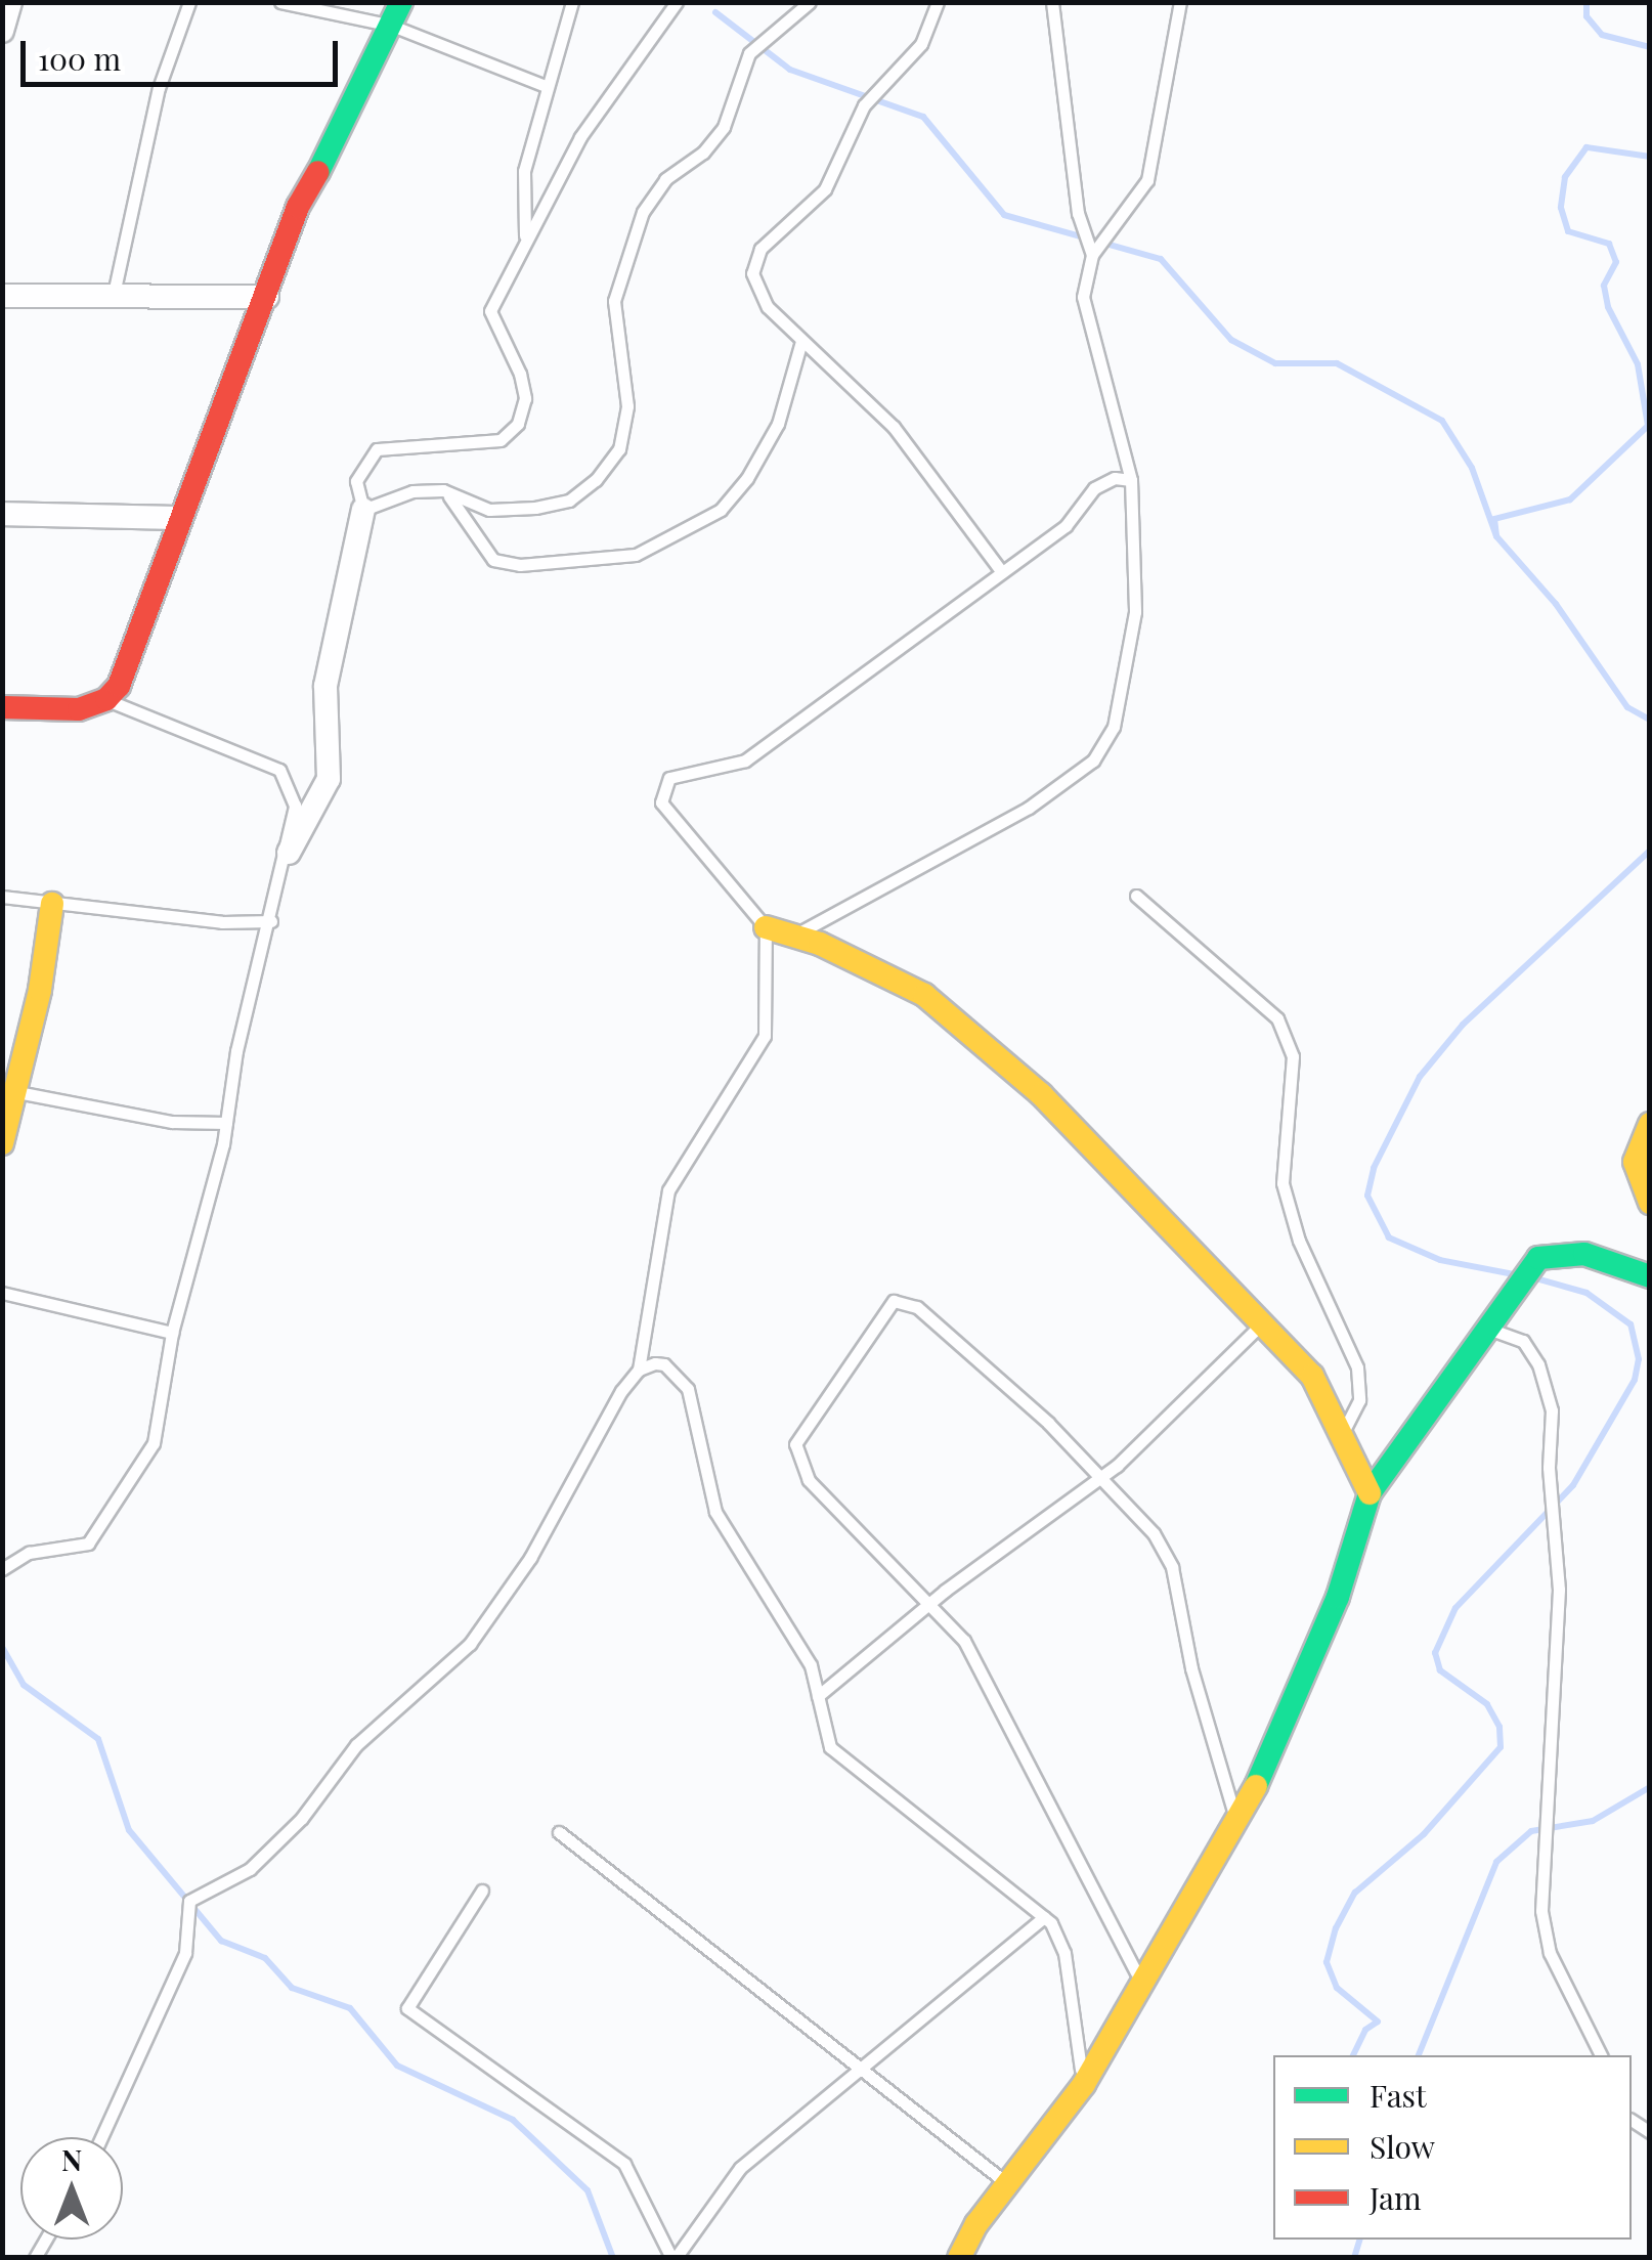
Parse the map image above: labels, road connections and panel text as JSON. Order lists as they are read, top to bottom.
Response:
{
  "legend": ["Fast", "Slow", "Jam"],
  "scale_bar": "100 m",
  "north": "top"
}
